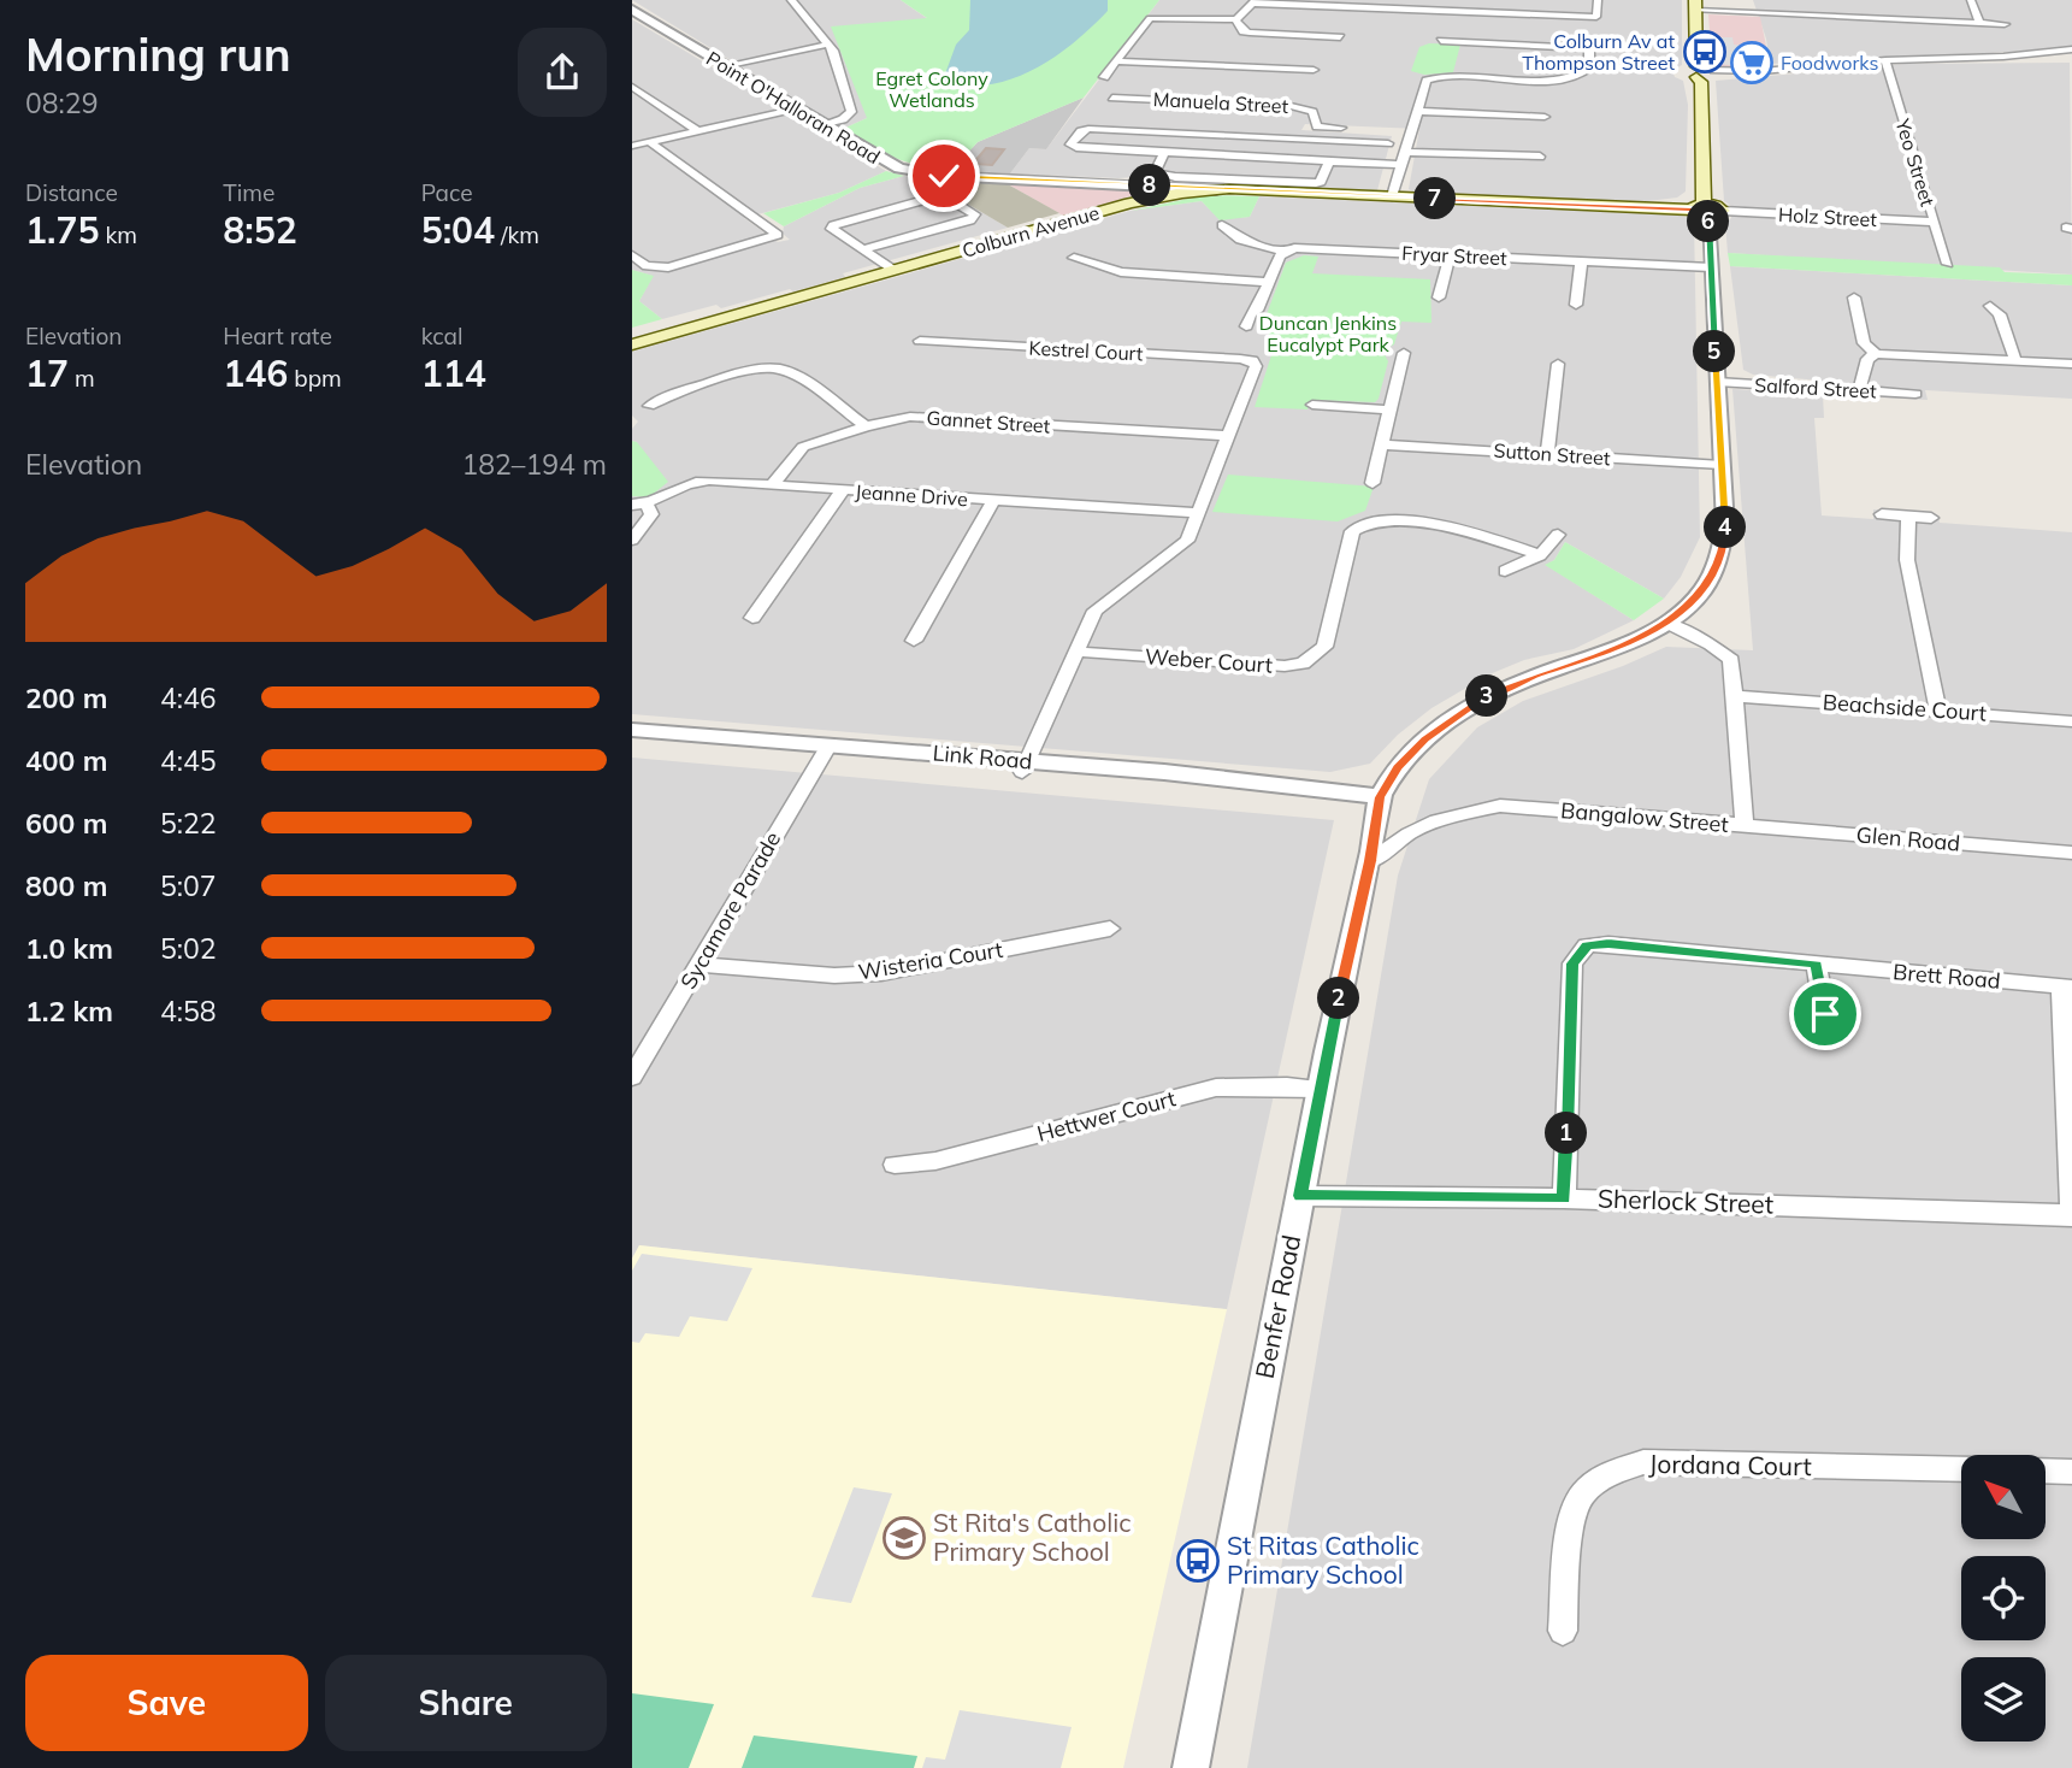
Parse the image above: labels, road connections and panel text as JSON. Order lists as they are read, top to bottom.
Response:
{
  "streets": {
    "main road": ["Colburn Avenue"],
    "street": [
      "Manuela Street",
      "Point O'Halloran Road",
      "Yeo Street",
      "Holz Street",
      "Fryar Street",
      "Kestrel Court",
      "Salford Street",
      "Gannet Street",
      "Sutton Street",
      "Jeanne Drive",
      "Weber Court",
      "Beachside Court",
      "Link Road",
      "Bangalow Street",
      "Glen Road",
      "Sycamore Parade",
      "Wisteria Court",
      "Brett Road",
      "Hettwer Court",
      "Sherlock Street",
      "Benfer Road",
      "Jordana Court"
    ]
  },
  "crossings": [
    ["Point O'Halloran Road", "Colburn Avenue"],
    ["Yeo Street", "Holz Street"],
    ["Holz Street", "Colburn Avenue"],
    ["Kestrel Court", "Gannet Street"],
    ["Gannet Street", "Jeanne Drive"],
    ["Beachside Court", "Bangalow Street"],
    ["Link Road", "Sycamore Parade"],
    ["Link Road", "Benfer Road"],
    ["Bangalow Street", "Glen Road"],
    ["Bangalow Street", "Benfer Road"],
    ["Sycamore Parade", "Wisteria Court"],
    ["Brett Road", "Sherlock Street"],
    ["Hettwer Court", "Benfer Road"],
    ["Sherlock Street", "Benfer Road"]
  ],
  "parks": ["Egret Colony Wetlands", "Duncan Jenkins Eucalypt Park"],
  "places": {
    "bus stop": ["Colburn Av at Thompson Street", "St Ritas Catholic Primary School"],
    "supermarket": ["Foodworks"],
    "school or university": ["St Rita's Catholic Primary School"]
  },
  "north": "top left",
  "page": {
    "heading": ["Morning run", "08:29"],
    "stats": [
      ["Distance", "1.75 km"],
      ["Time", "8:52"],
      ["Pace", "5:04 /km"],
      ["Elevation", "17 m"],
      ["Heart rate", "146 bpm"],
      ["kcal", "114"]
    ],
    "pins": [
      "8",
      "7",
      "6",
      "5",
      "4",
      "3",
      "2",
      "1"
    ],
    "chart": ["Elevation", "182–194 m"],
    "list": [
      {
        "name": "200 m",
        "note": "4:46"
      },
      {
        "name": "400 m",
        "note": "4:45"
      },
      {
        "name": "600 m",
        "note": "5:22"
      },
      {
        "name": "800 m",
        "note": "5:07"
      },
      {
        "name": "1.0 km",
        "note": "5:02"
      },
      {
        "name": "1.2 km",
        "note": "4:58"
      }
    ],
    "buttons": ["Save", "Share"]
  }
}
